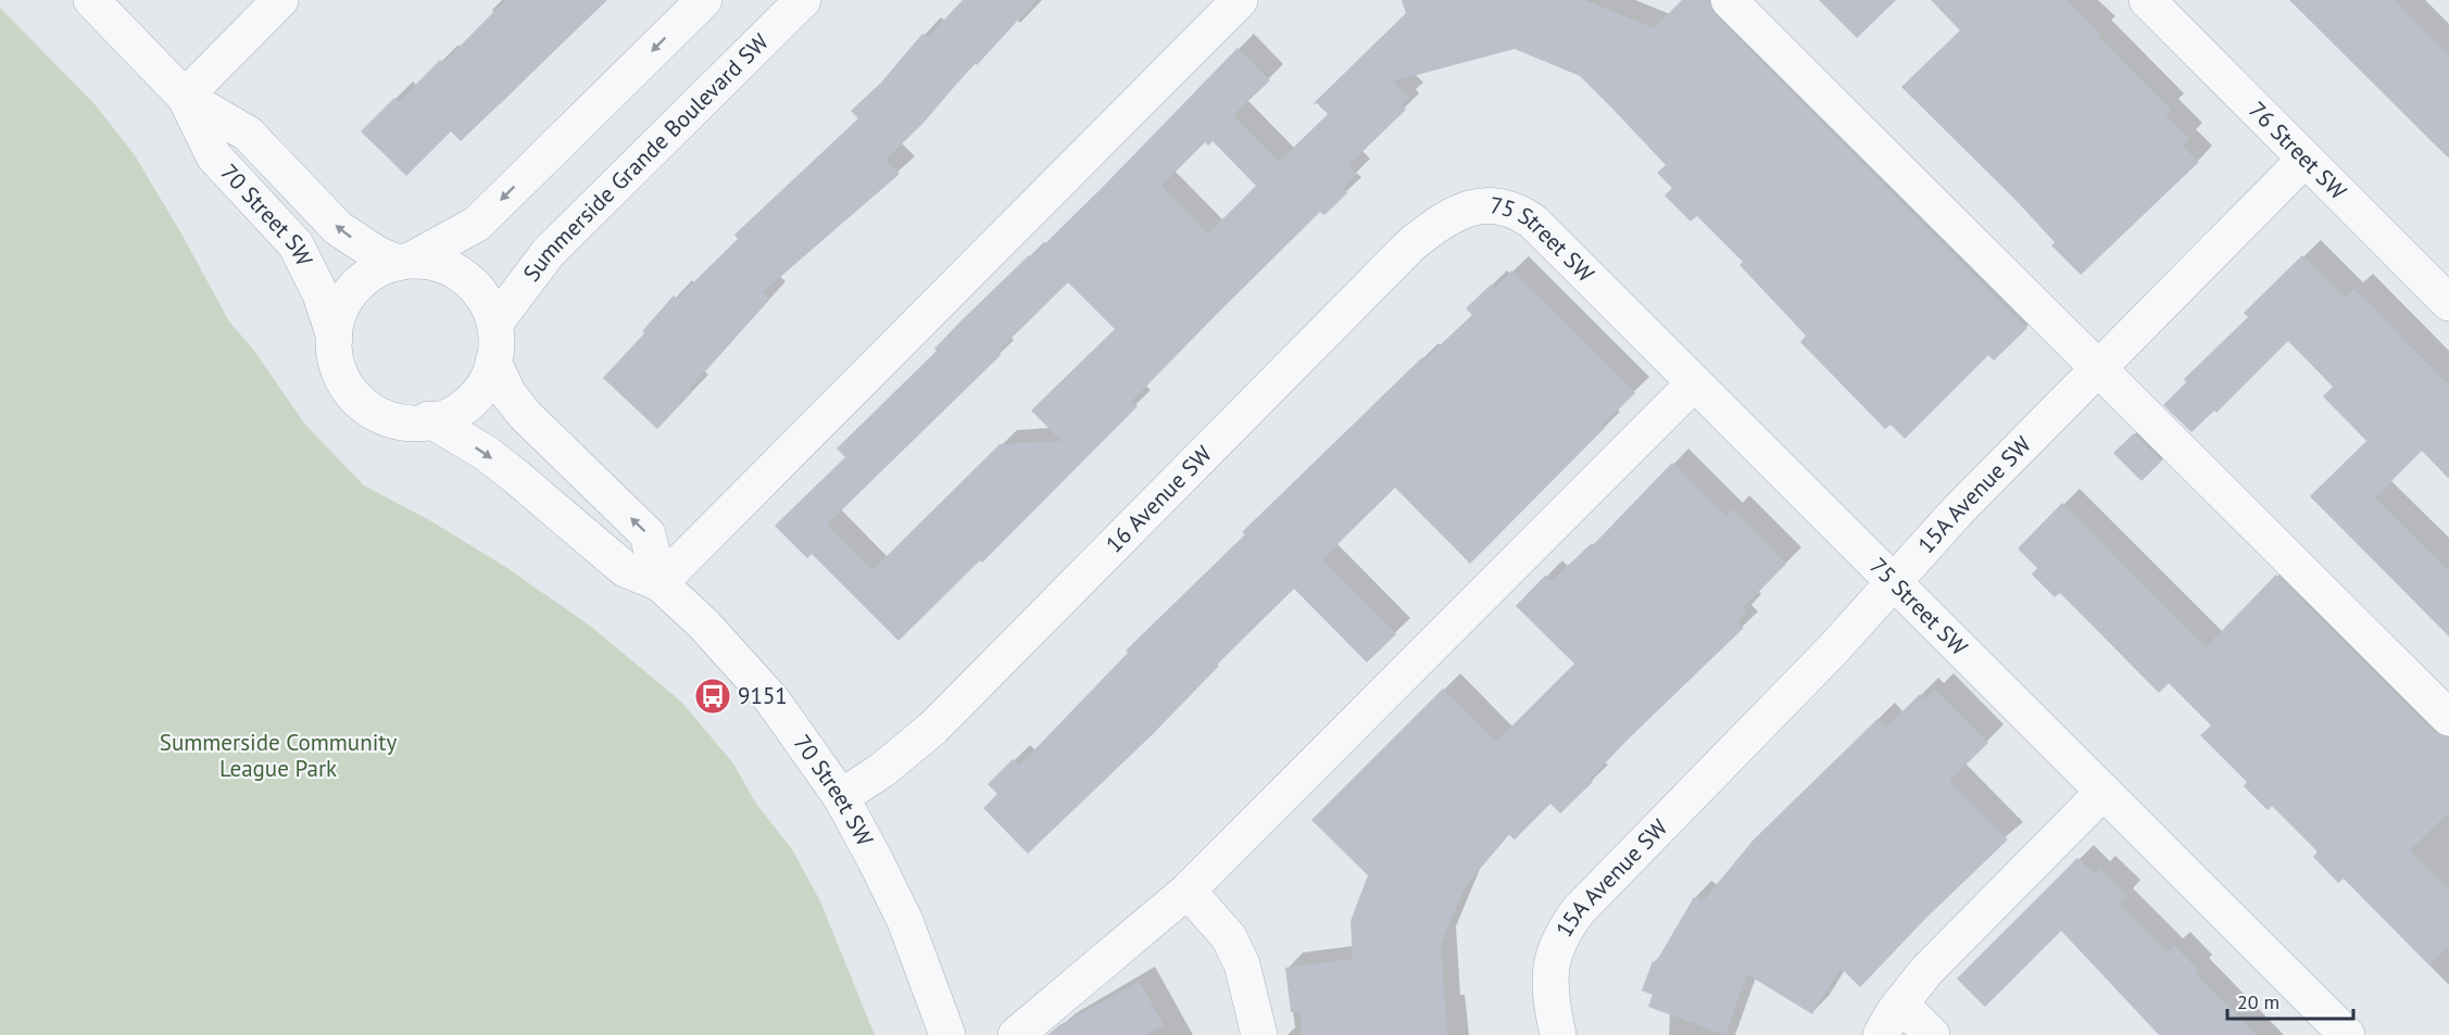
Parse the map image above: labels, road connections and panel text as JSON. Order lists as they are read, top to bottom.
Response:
{
  "streets": {
    "street": [
      "76 Street SW",
      "Summerside Grande Boulevard SW",
      "70 Street SW",
      "75 Street SW",
      "15A Avenue SW",
      "16 Avenue SW"
    ]
  },
  "crossings": [
    ["76 Street SW", "15A Avenue SW"],
    ["Summerside Grande Boulevard SW", "70 Street SW"],
    ["70 Street SW", "16 Avenue SW"],
    ["75 Street SW", "15A Avenue SW"],
    ["75 Street SW", "16 Avenue SW"]
  ],
  "parks": ["Summerside Community League Park"],
  "places": {
    "bus stop": ["9151"]
  },
  "scale_bar": "20 m"
}
